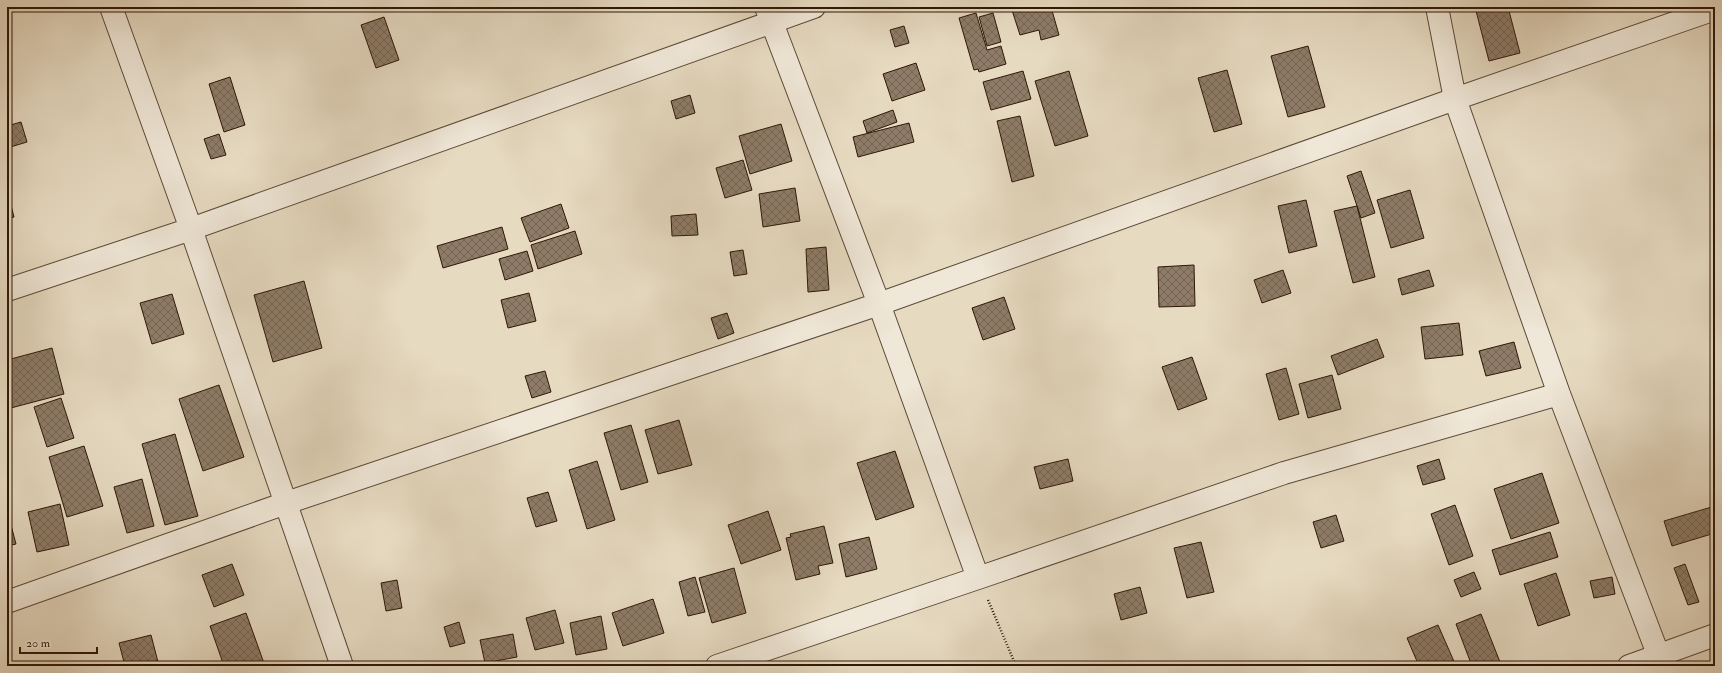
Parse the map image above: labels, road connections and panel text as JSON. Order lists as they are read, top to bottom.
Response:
{
  "scale_bar": "20 m"
}
